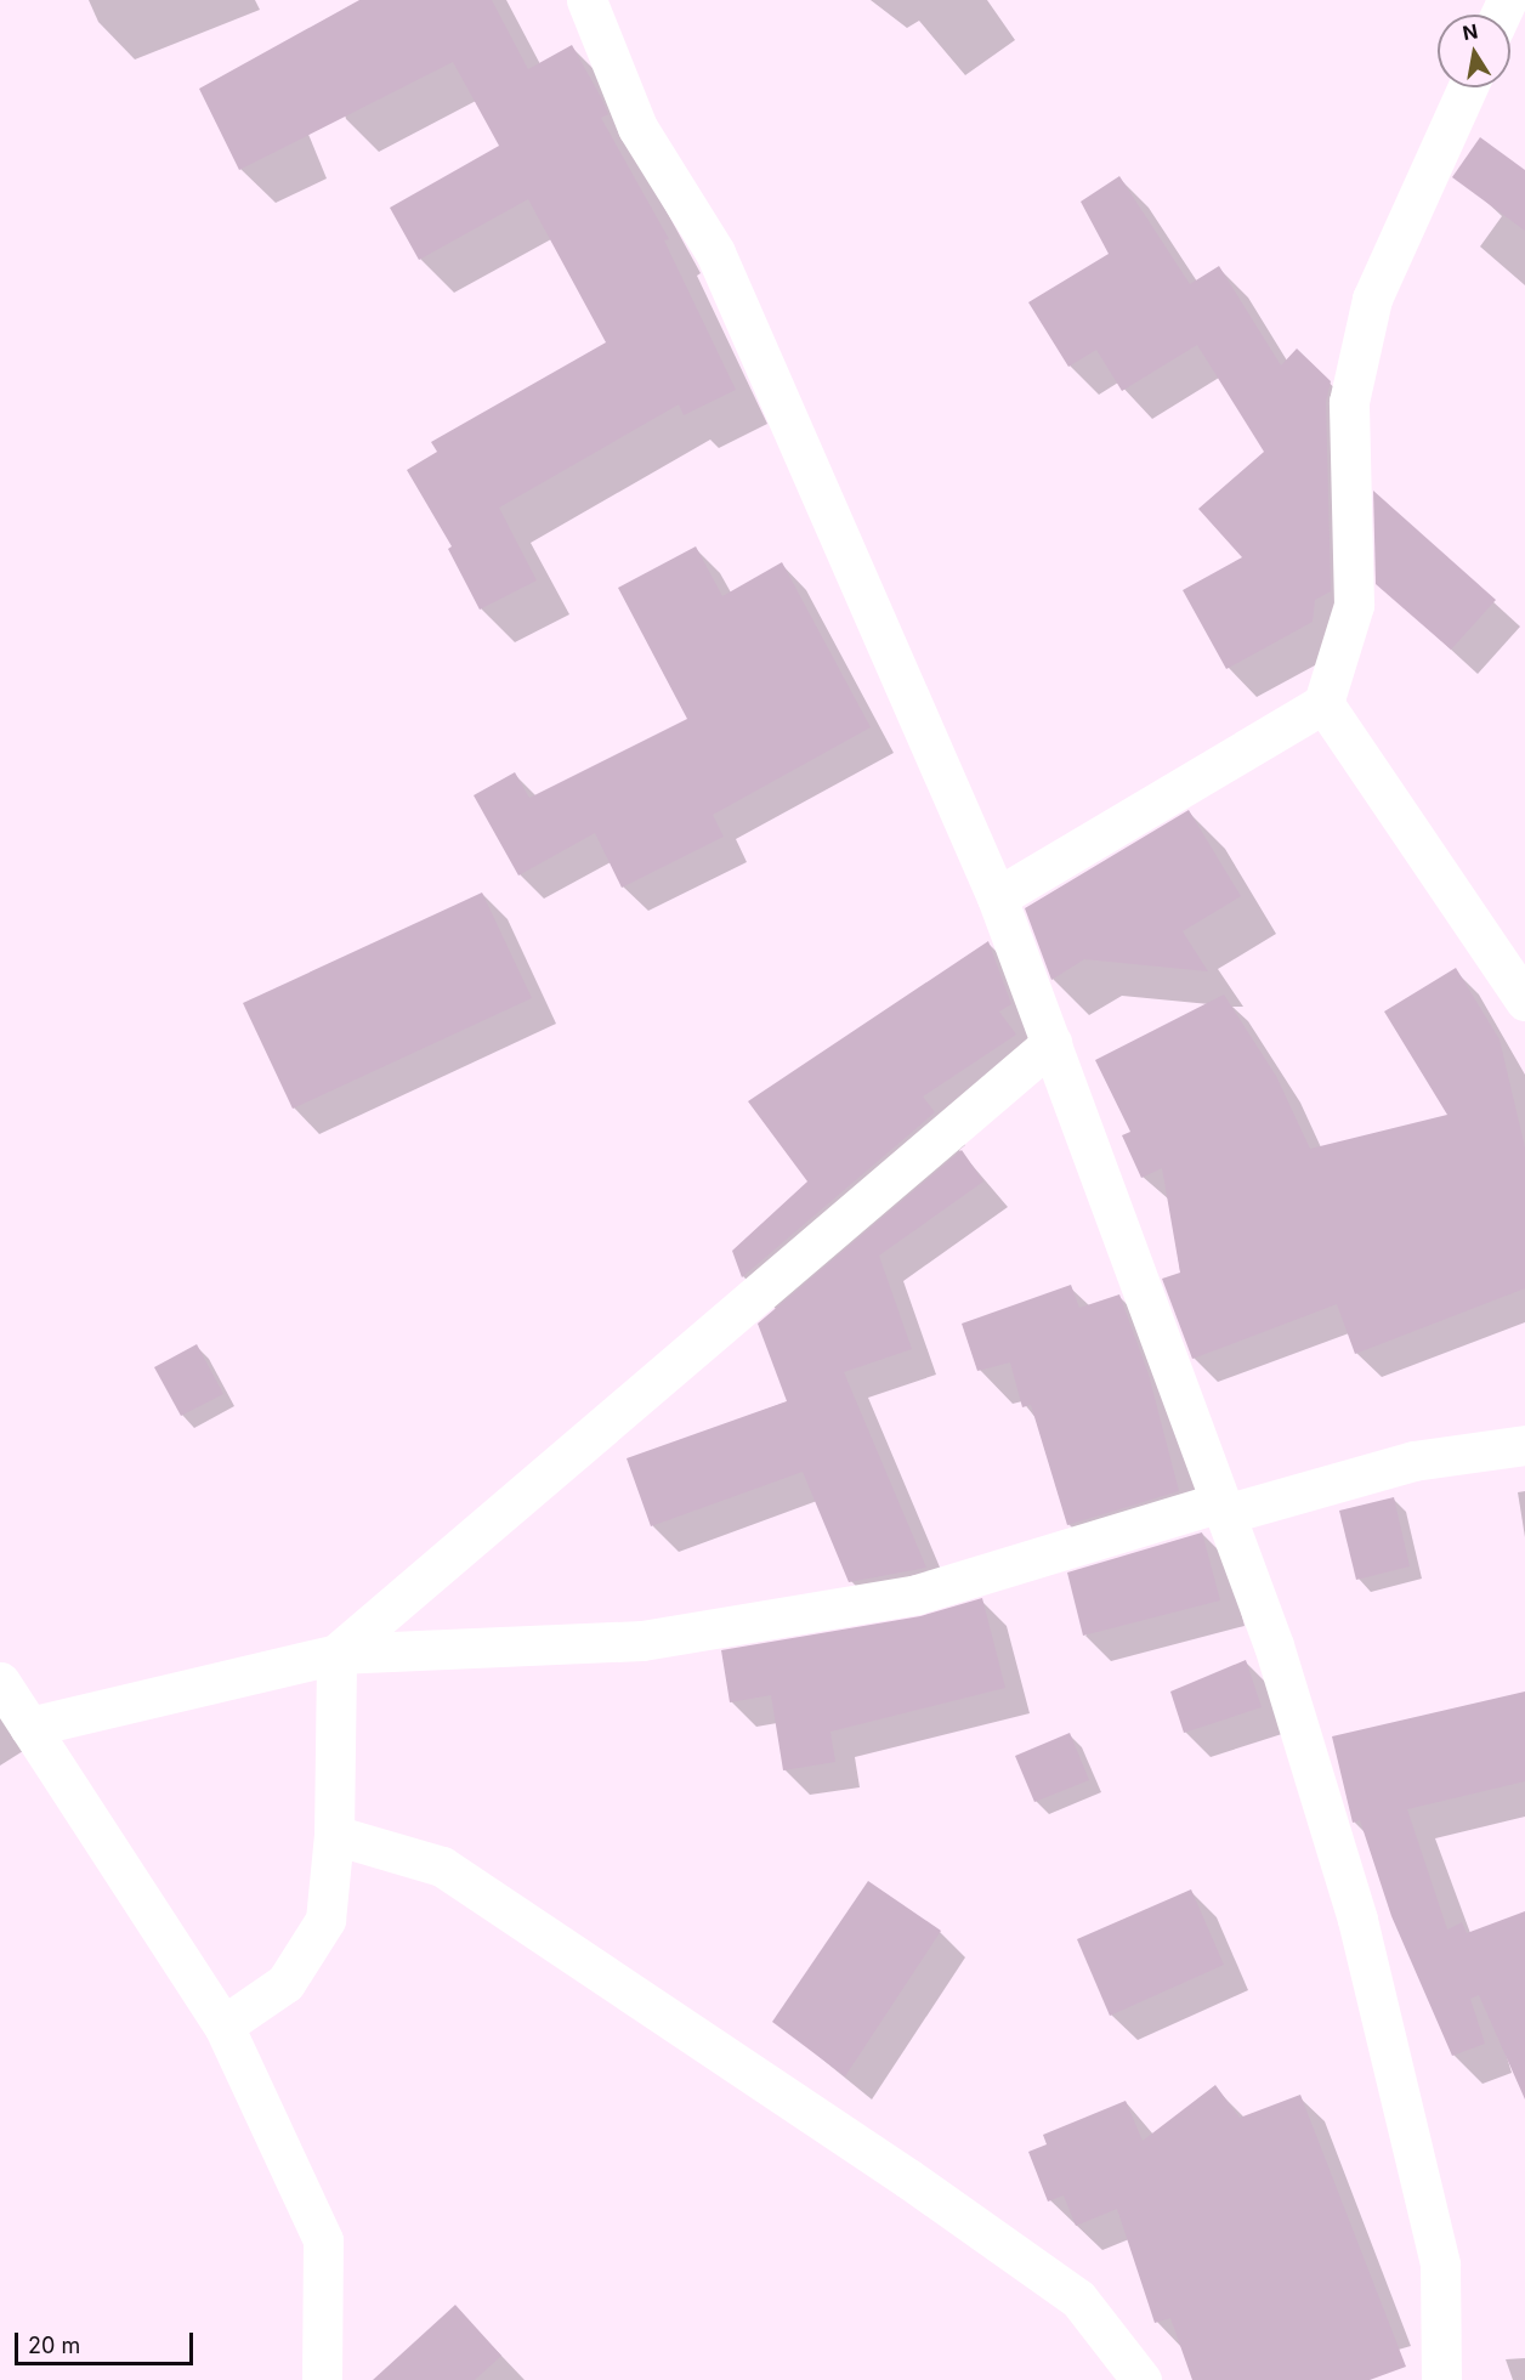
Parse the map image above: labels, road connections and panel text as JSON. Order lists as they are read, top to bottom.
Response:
{
  "scale_bar": "20 m",
  "north": "top"
}
